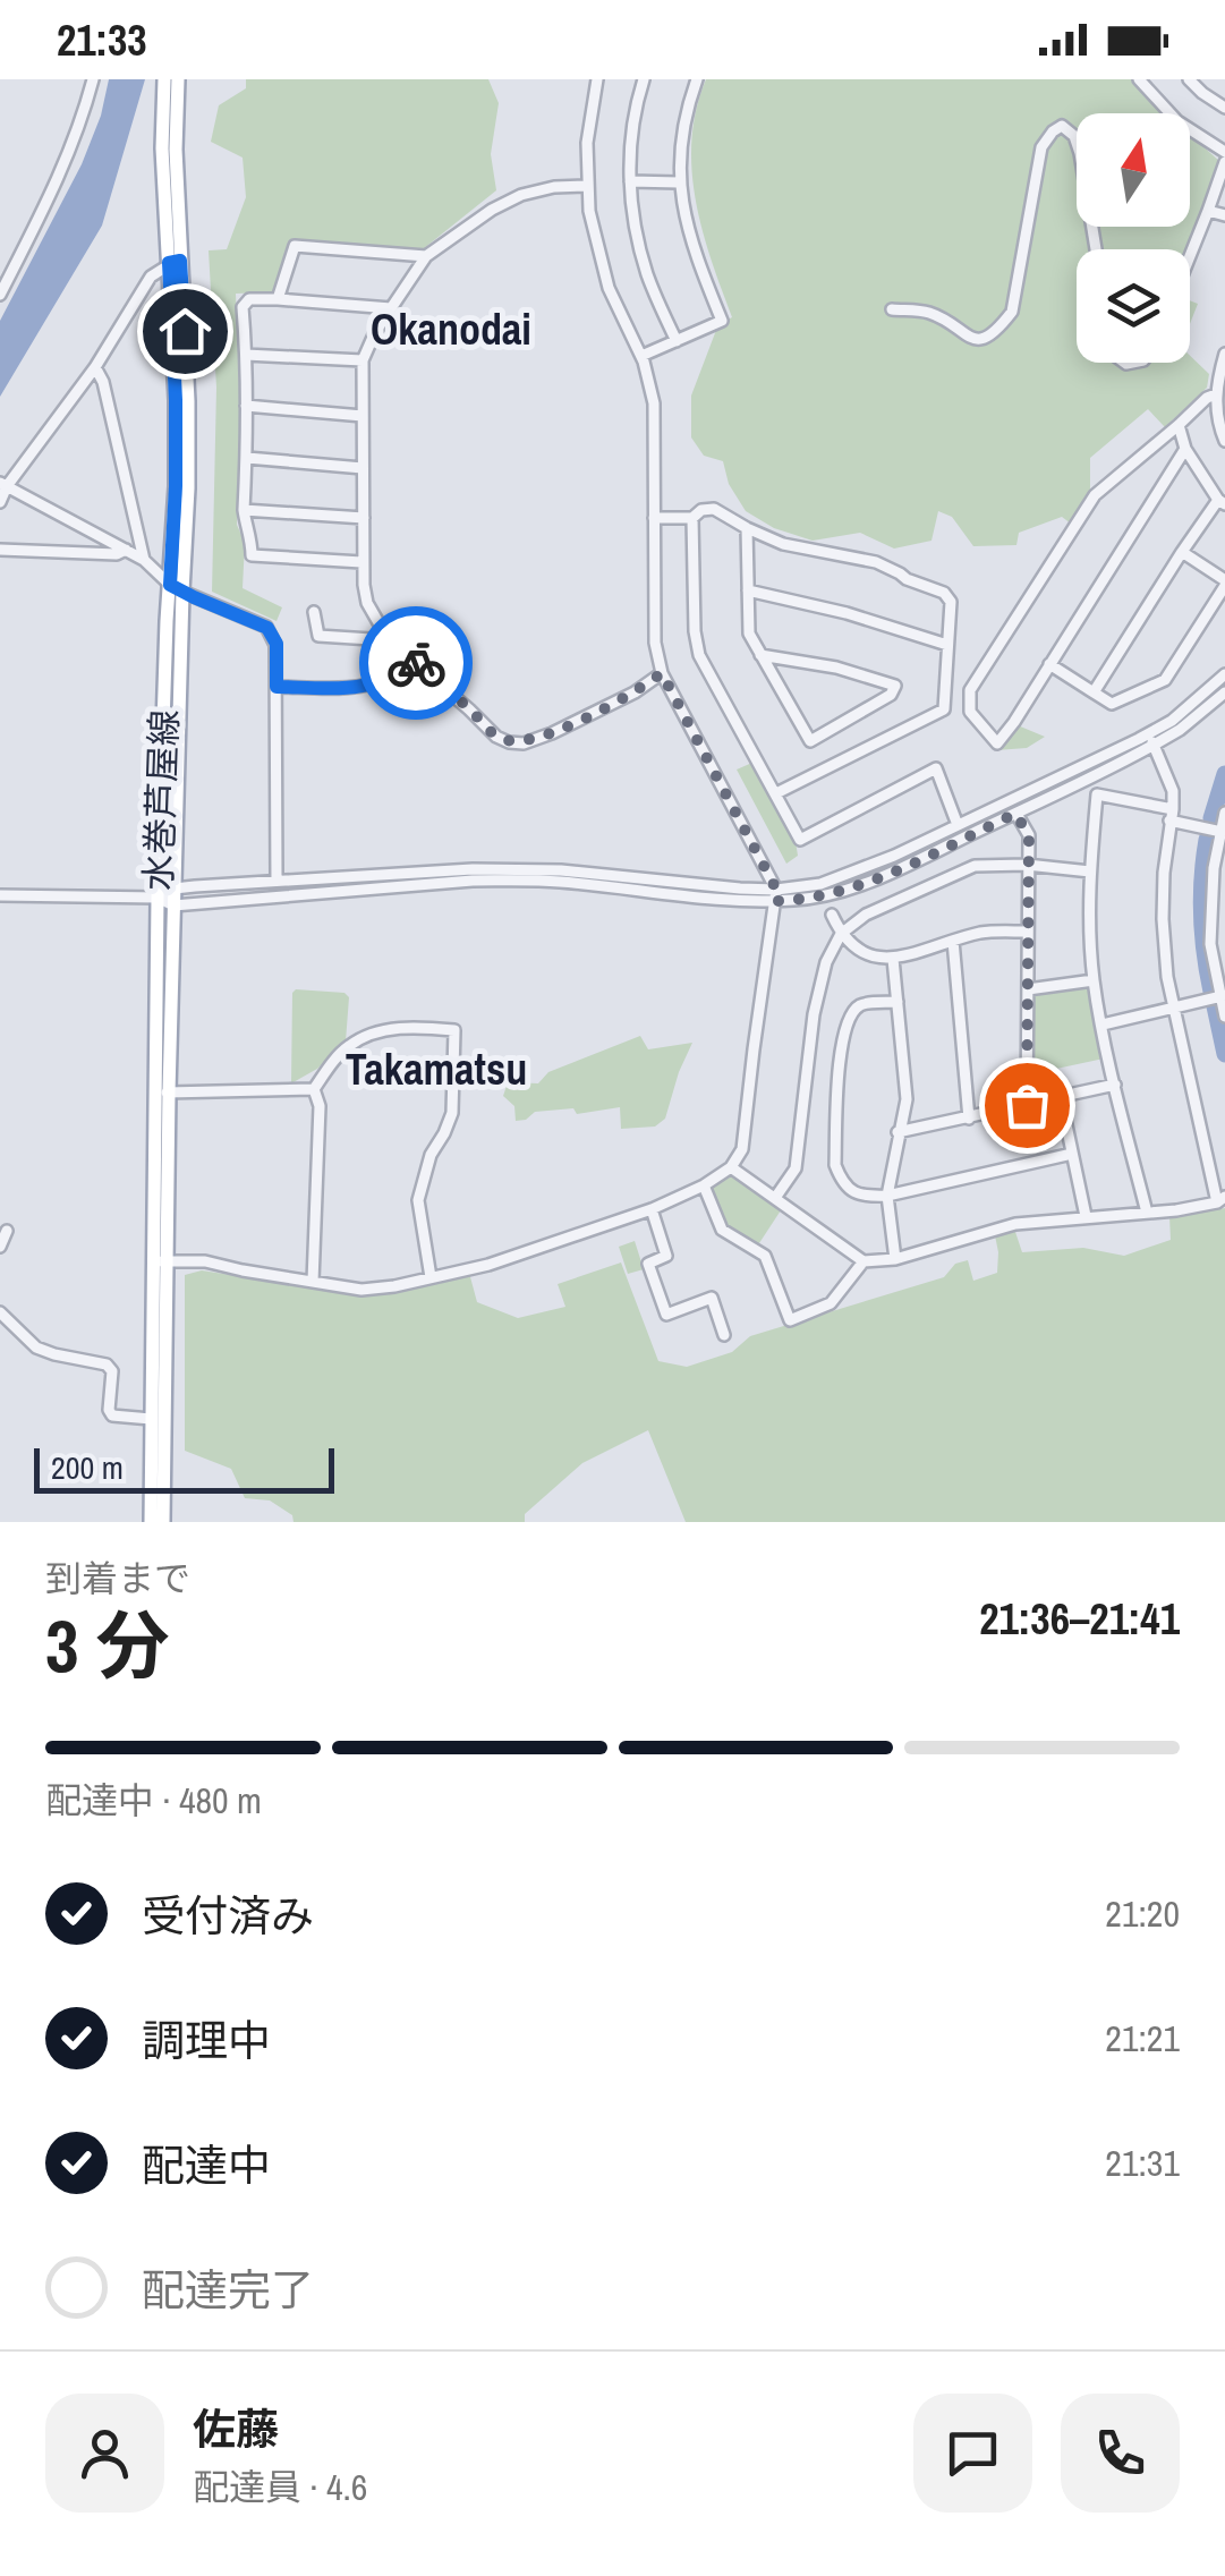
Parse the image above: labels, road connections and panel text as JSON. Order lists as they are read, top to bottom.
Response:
{
  "streets": {
    "main road": ["水巻芦屋線"]
  },
  "districts": ["Okanodai", "Takamatsu"],
  "scale_bar": "200 m",
  "north": "top",
  "page": {
    "status": "21:33",
    "scale": "200 m",
    "heading": ["3 分", "到着まで", "21:36–21:41"],
    "panel": ["佐藤", "配達員 · 4.6"],
    "bar": "配達中 · 480 m",
    "list": [
      ["受付済み", "21:20"],
      ["調理中", "21:21"],
      ["配達中", "21:31"],
      "配達完了"
    ]
  }
}
